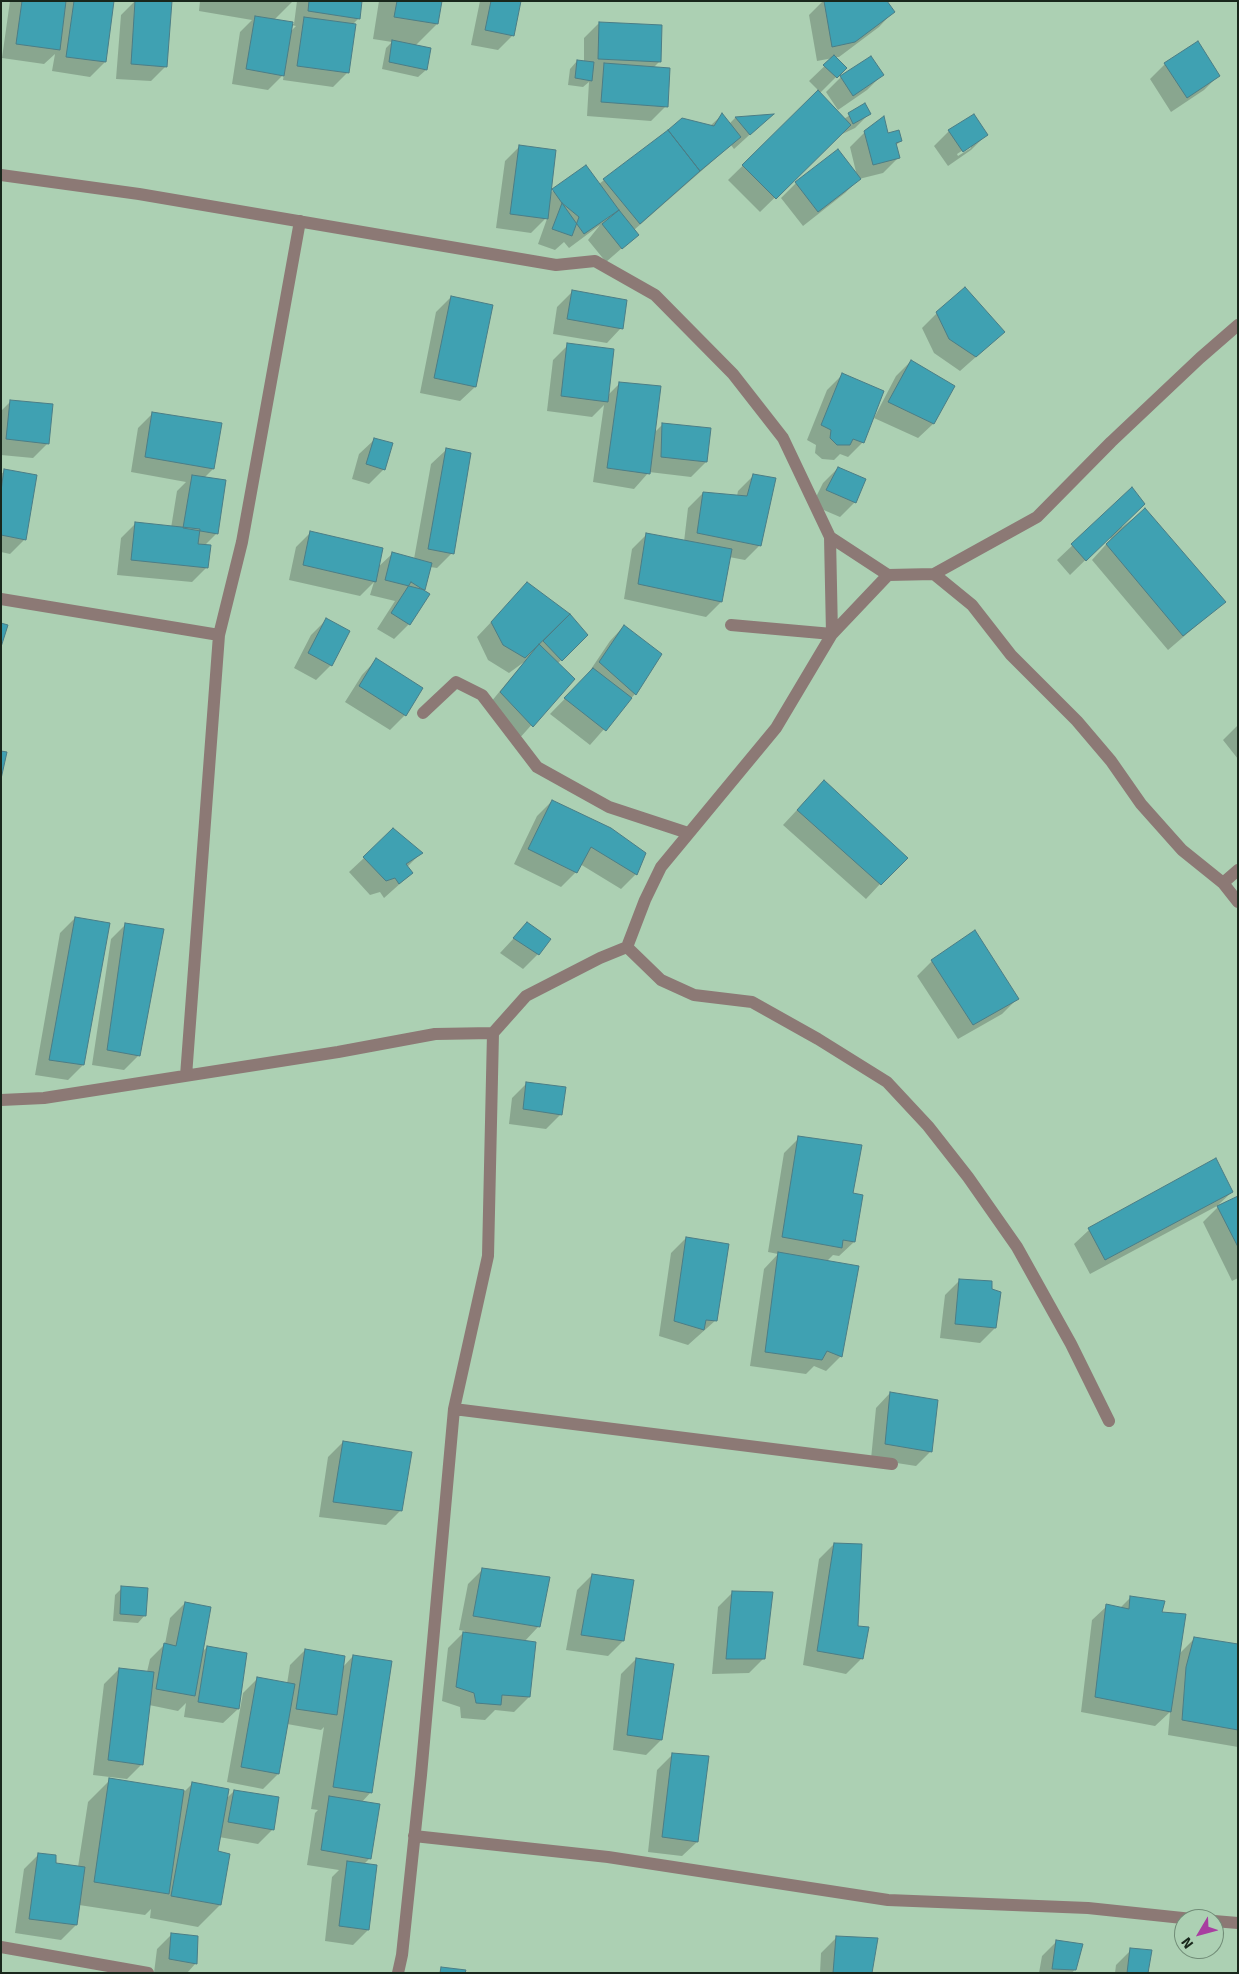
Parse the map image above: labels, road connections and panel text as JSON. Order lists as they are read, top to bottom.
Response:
{
  "north": "bottom left"
}
